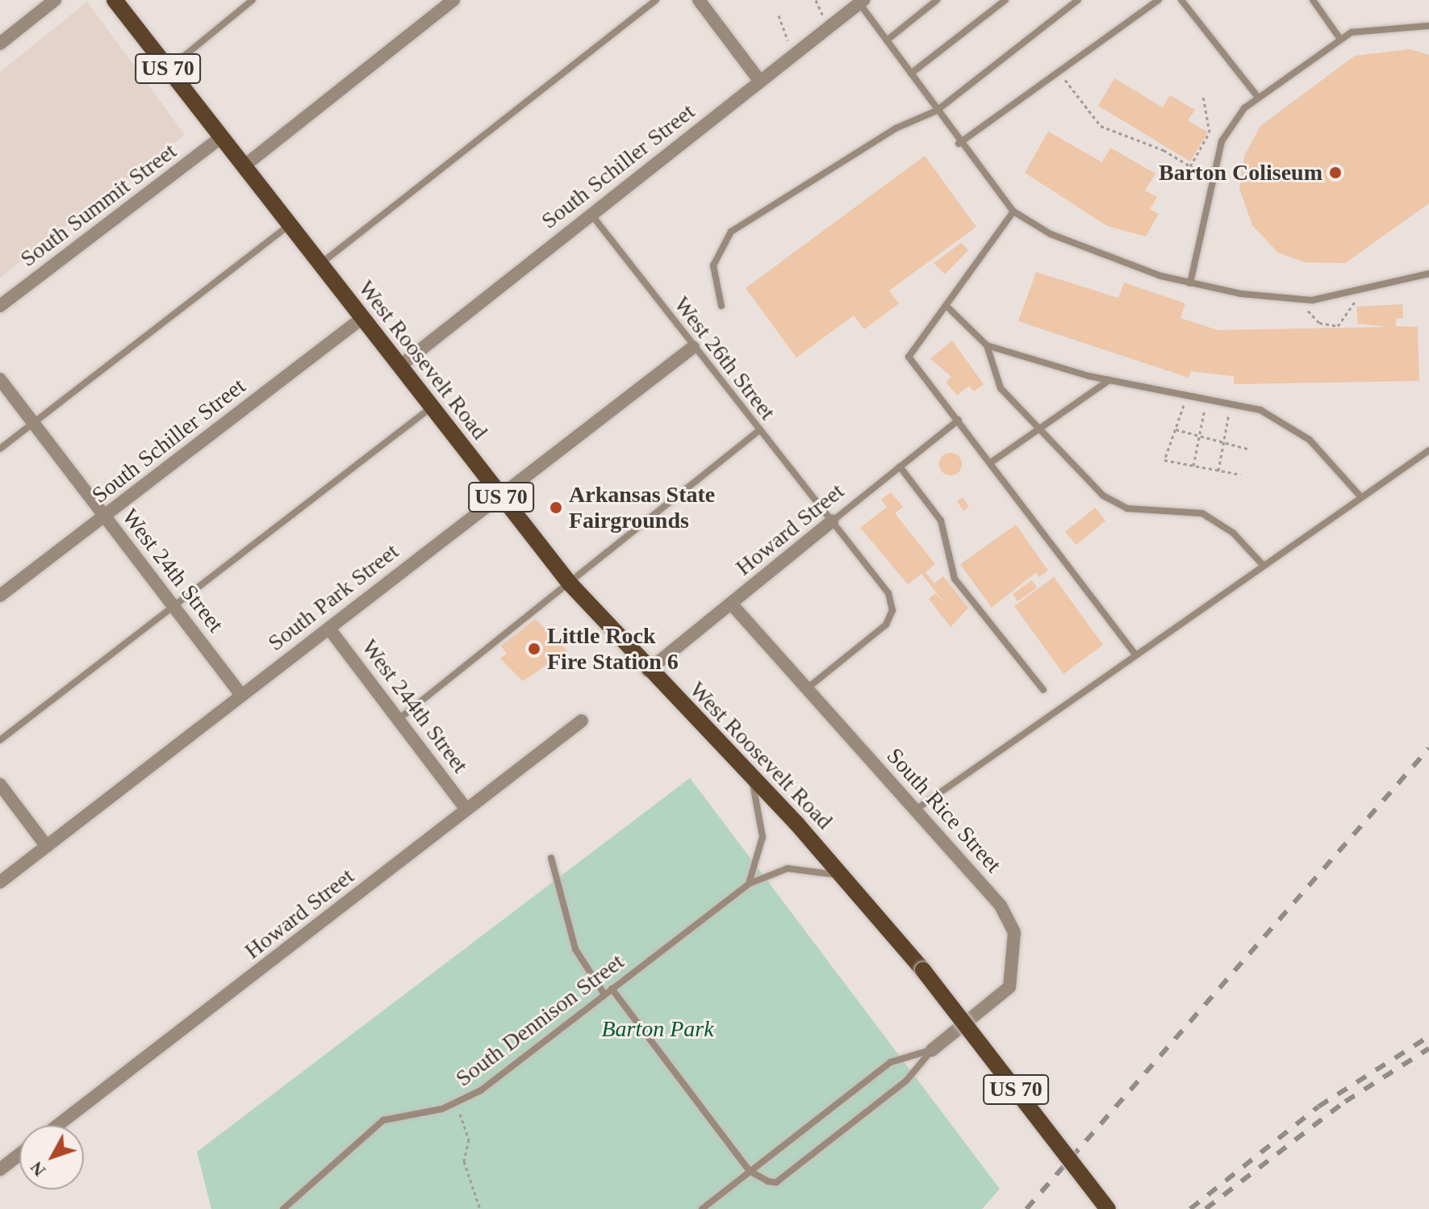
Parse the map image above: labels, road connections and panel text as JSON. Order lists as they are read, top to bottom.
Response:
{
  "streets": {
    "main road": ["US 70", "West Roosevelt Road"],
    "street": [
      "South Schiller Street",
      "South Summit Street",
      "Howard Street",
      "West 24th Street",
      "South Park Street",
      "West 244th Street",
      "South Rice Street"
    ],
    "lane": ["West 26th Street", "South Dennison Street"]
  },
  "crossings": [
    ["South Schiller Street", "West 26th Street"],
    ["South Schiller Street", "West Roosevelt Road"],
    ["South Schiller Street", "West 24th Street"],
    ["South Summit Street", "West Roosevelt Road"],
    ["West 26th Street", "Howard Street"],
    ["West 26th Street", "South Park Street"],
    ["West 26th Street", "South Rice Street"],
    ["West Roosevelt Road", "Howard Street"],
    ["West Roosevelt Road", "South Park Street"],
    ["West Roosevelt Road", "South Dennison Street"],
    ["Howard Street", "West 244th Street"],
    ["Howard Street", "South Rice Street"],
    ["West 24th Street", "South Park Street"],
    ["South Park Street", "West 244th Street"]
  ],
  "parks": ["Barton Park"],
  "places": ["Barton Coliseum", "Arkansas State Fairgrounds", "Little Rock Fire Station 6"],
  "north": "bottom left"
}
